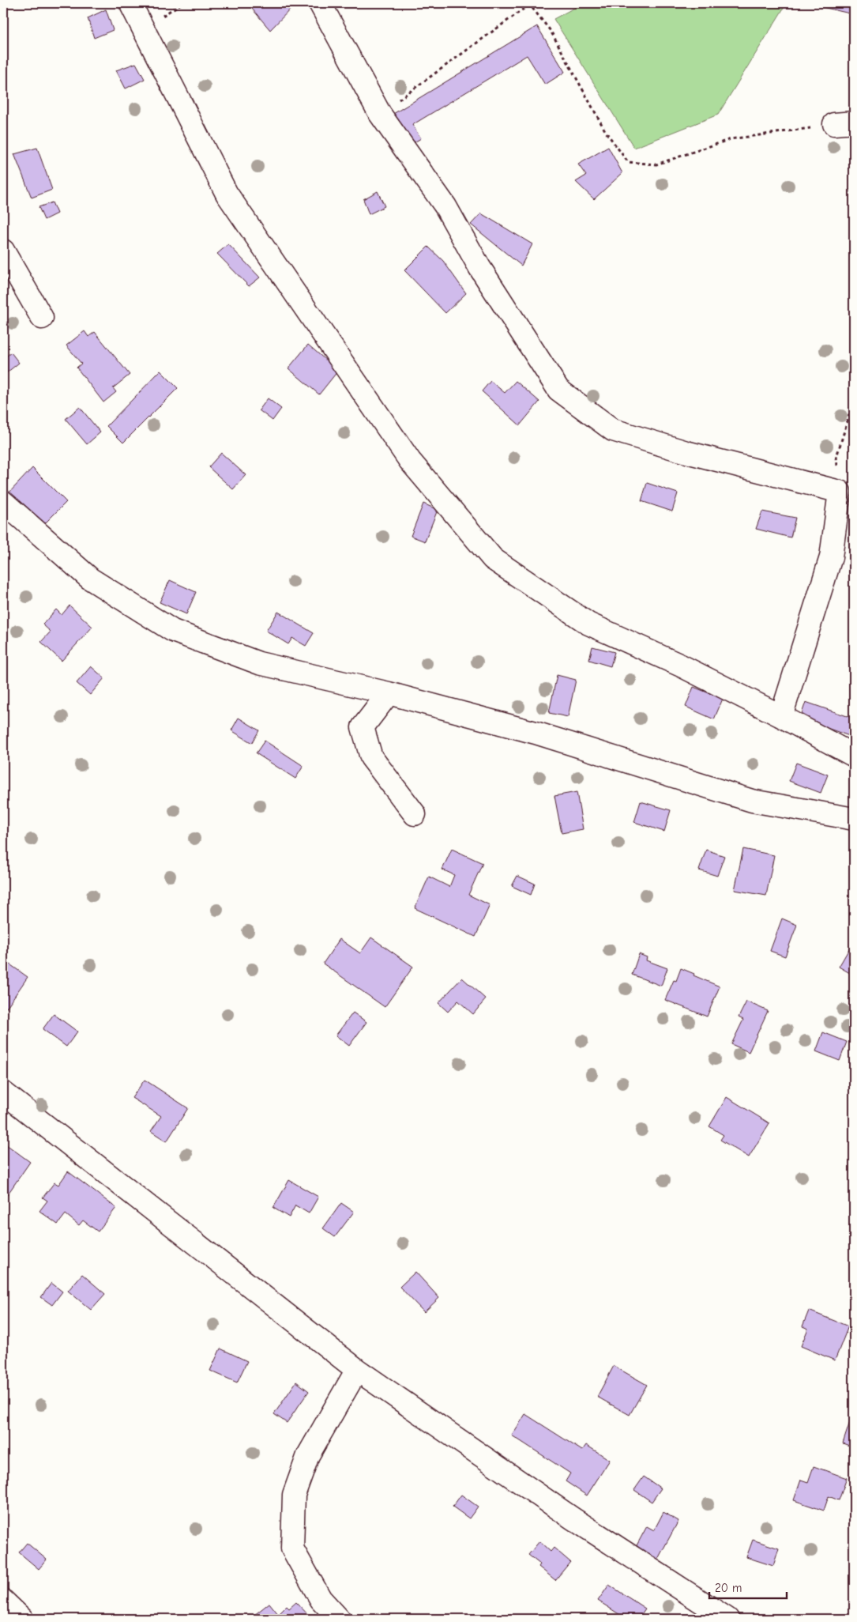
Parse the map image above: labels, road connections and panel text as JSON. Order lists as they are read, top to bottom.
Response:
{
  "scale_bar": "20 m"
}
